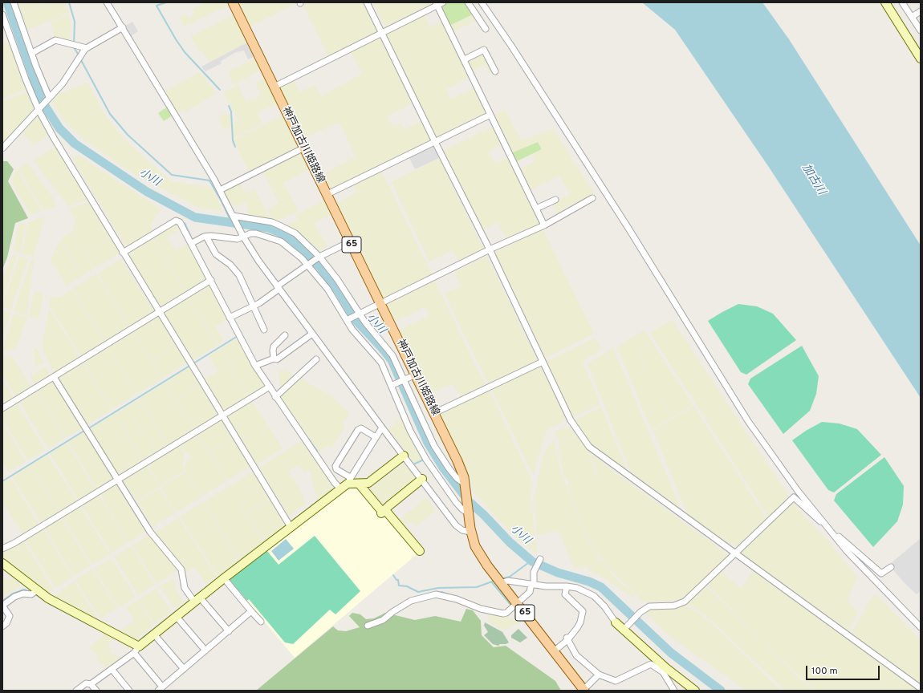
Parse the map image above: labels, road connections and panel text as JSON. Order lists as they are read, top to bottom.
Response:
{
  "streets": {
    "main road": ["神戸加古川姫路線", "65"]
  },
  "water": ["小川", "加古川"],
  "scale_bar": "100 m"
}
